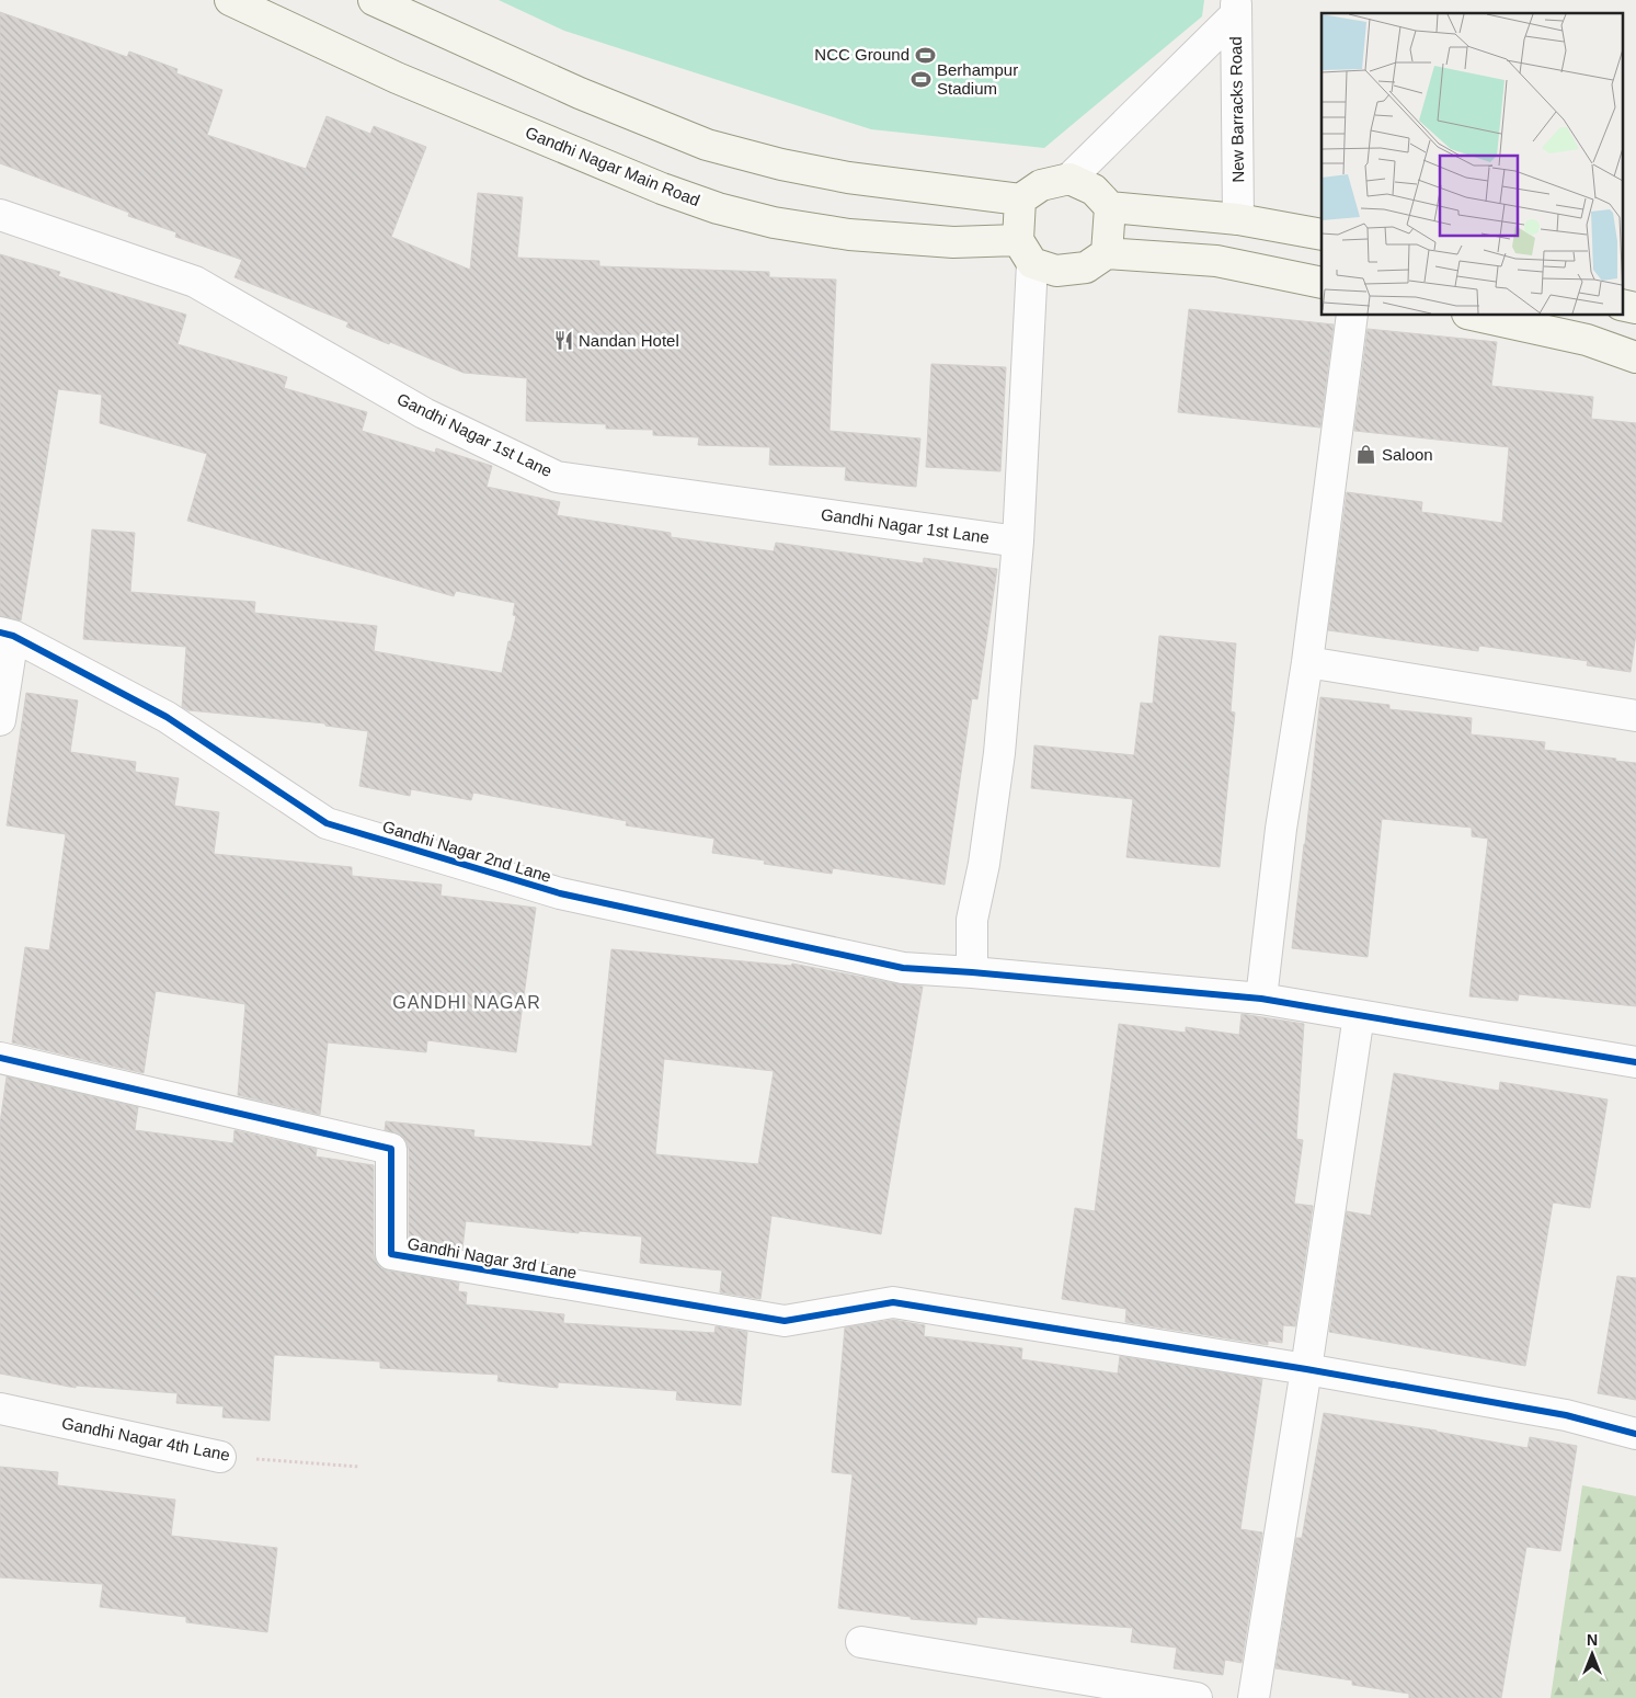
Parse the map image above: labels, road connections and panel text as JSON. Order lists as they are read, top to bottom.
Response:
{
  "streets": {
    "street": [
      "New Barracks Road",
      "Gandhi Nagar Main Road",
      "Gandhi Nagar 1st Lane",
      "Gandhi Nagar 2nd Lane",
      "Gandhi Nagar 3rd Lane",
      "Gandhi Nagar 4th Lane"
    ]
  },
  "districts": ["GANDHI NAGAR"],
  "places": {
    "sports": ["NCC Ground", "Berhampur Stadium"],
    "restaurant": ["Nandan Hotel"],
    "shop": ["Saloon"]
  },
  "north": "top"
}
